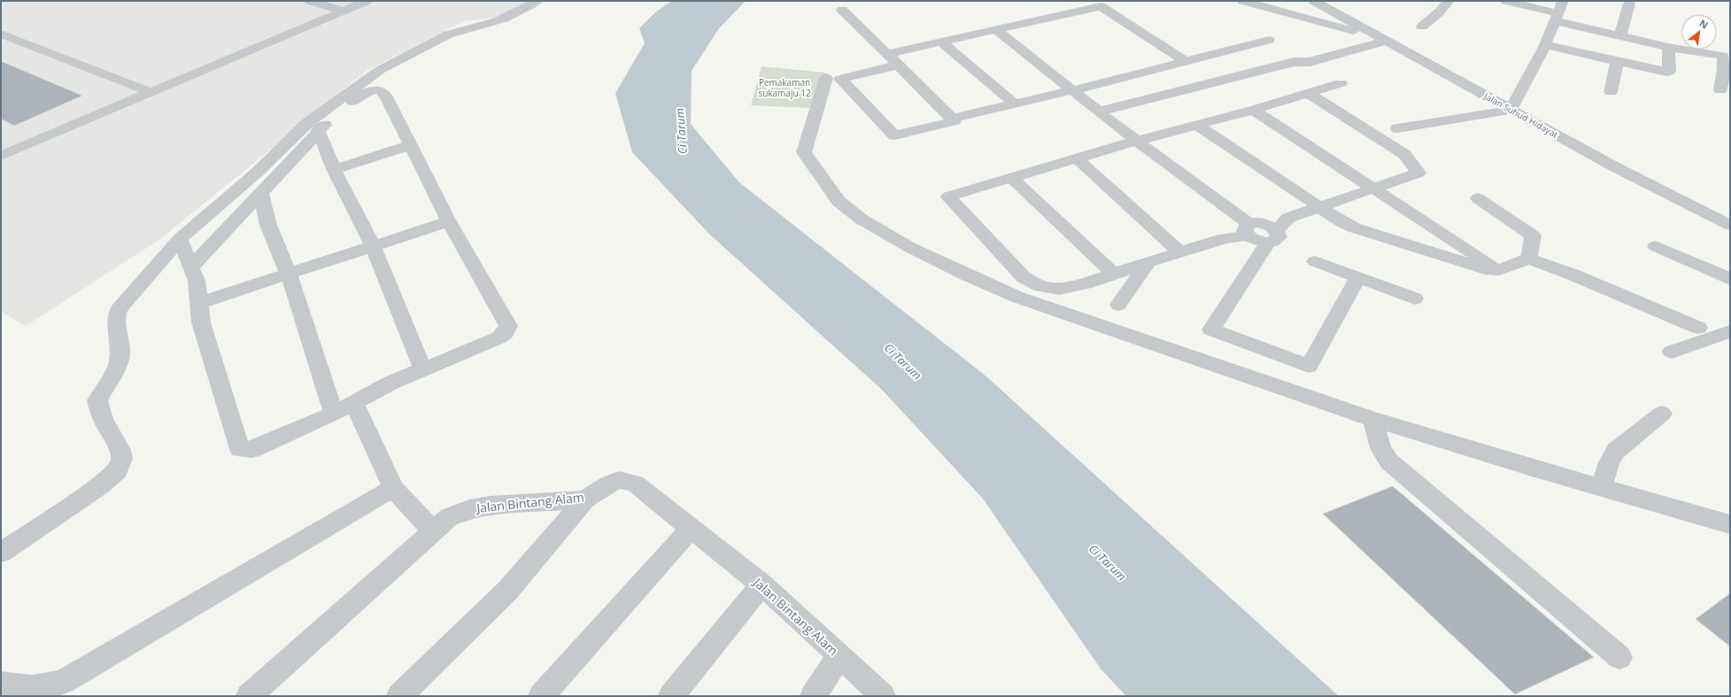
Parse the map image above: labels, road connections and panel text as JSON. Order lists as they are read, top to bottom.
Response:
{
  "streets": {
    "street": ["Jalan Suhud Hidayat", "Jalan Bintang Alam"]
  },
  "water": ["Ci Tarum"],
  "parks": ["Pemakaman sukamaju 12"],
  "north": "top right"
}
